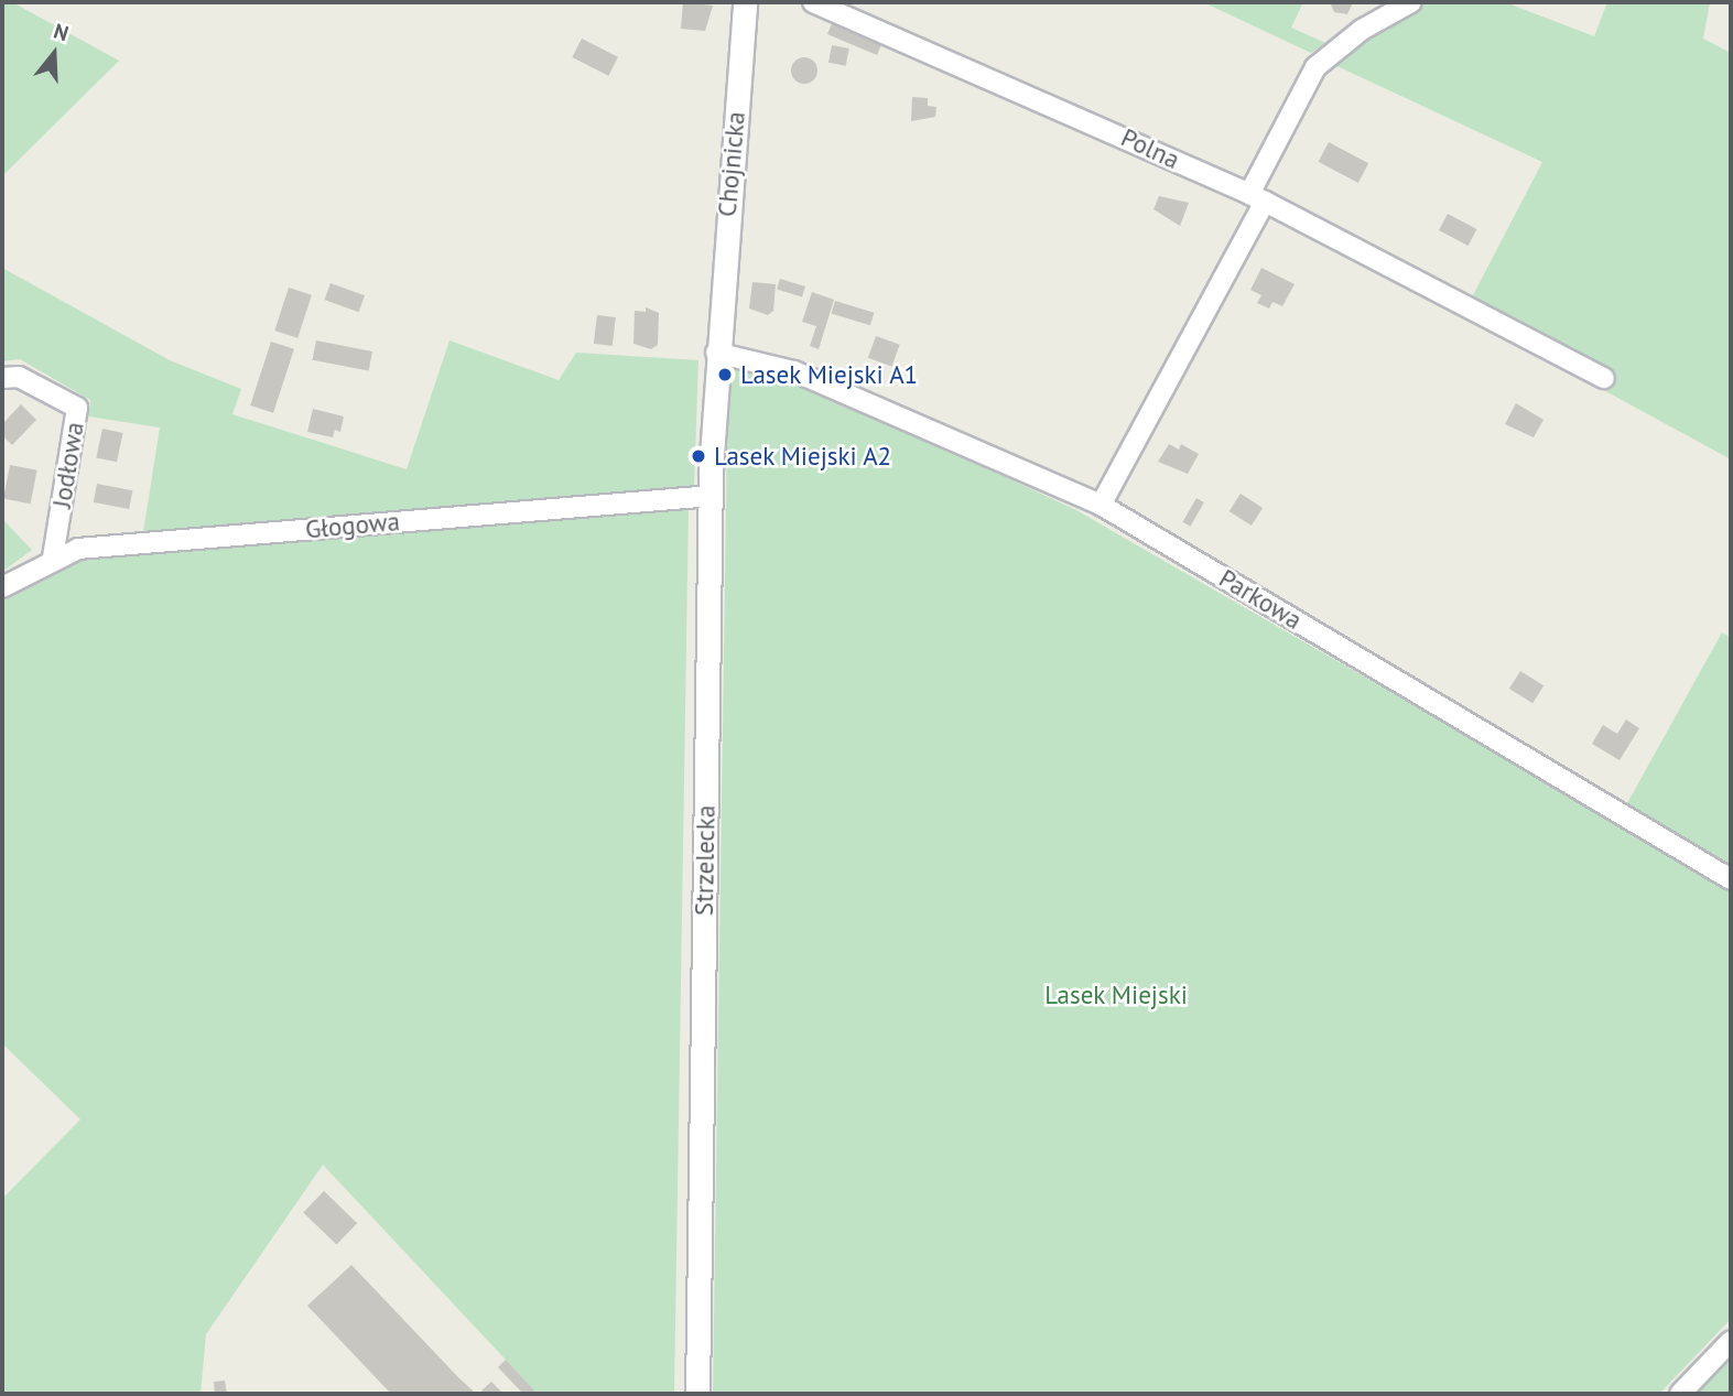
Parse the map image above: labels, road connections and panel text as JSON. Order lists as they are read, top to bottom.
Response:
{
  "streets": {
    "street": [
      "Polna",
      "Chojnicka",
      "Jodłowa",
      "Głogowa",
      "Parkowa",
      "Strzelecka"
    ]
  },
  "crossings": [
    ["Chojnicka", "Strzelecka"],
    ["Jodłowa", "Głogowa"],
    ["Głogowa", "Strzelecka"],
    ["Parkowa", "Strzelecka"]
  ],
  "parks": ["Lasek Miejski"],
  "places": ["Lasek Miejski A1", "Lasek Miejski A2"],
  "north": "top"
}
